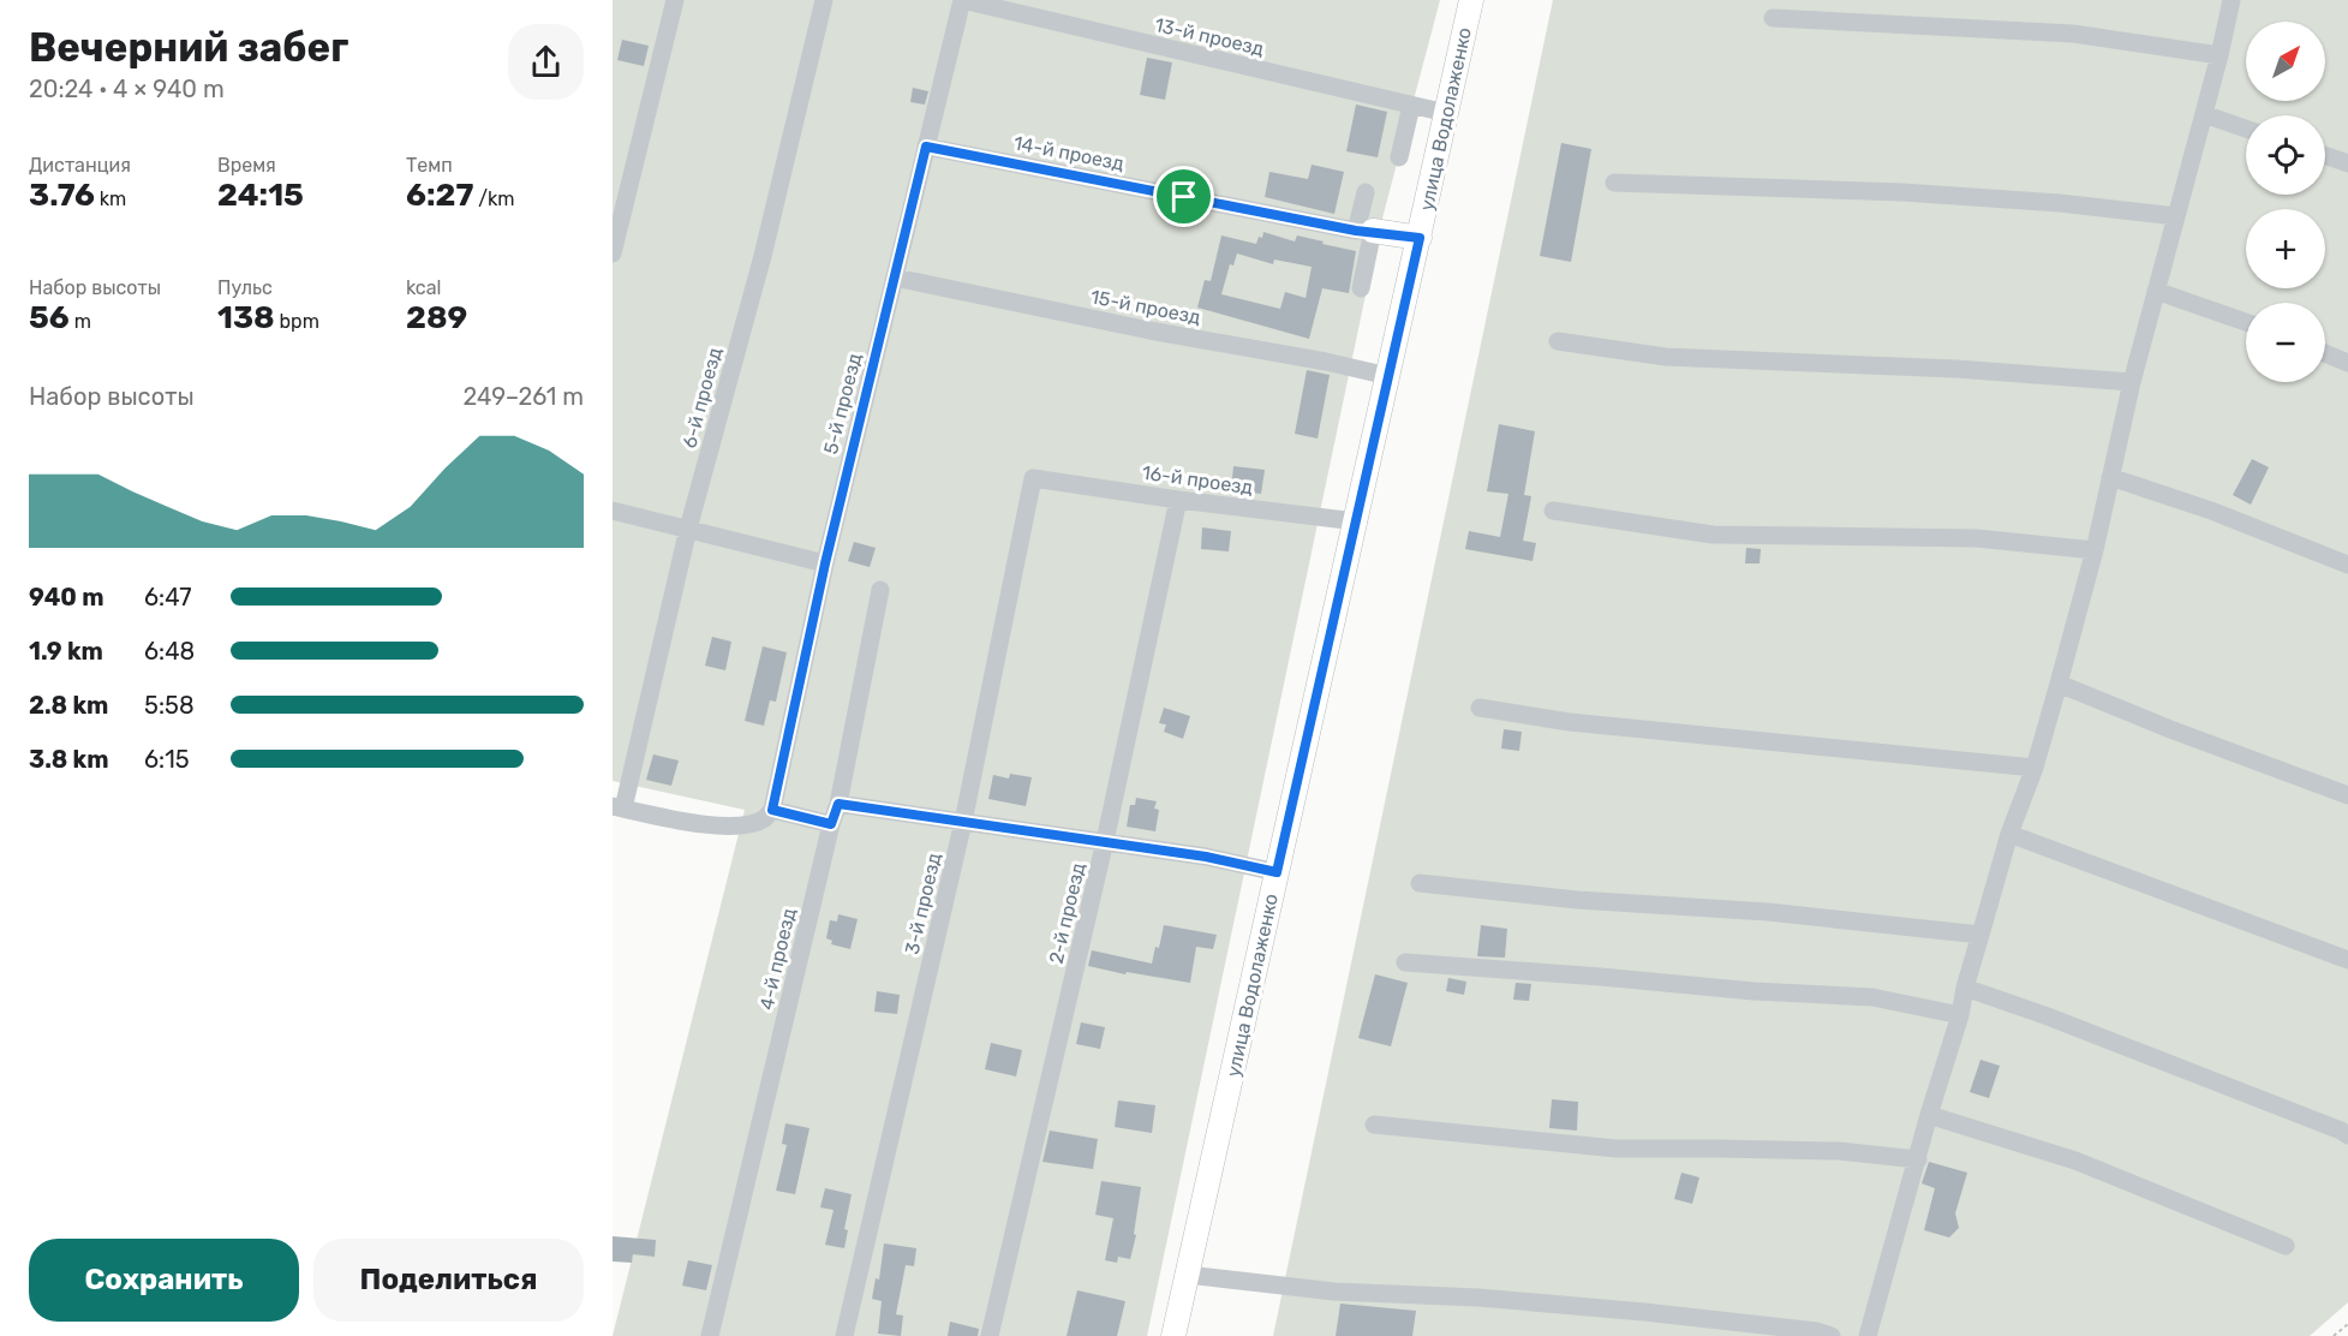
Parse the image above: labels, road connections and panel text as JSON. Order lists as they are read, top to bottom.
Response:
{
  "streets": {
    "main road": ["улица Водолаженко"],
    "street": [
      "13-й проезд",
      "14-й проезд",
      "15-й проезд",
      "6-й проезд",
      "5-й проезд",
      "16-й проезд",
      "3-й проезд",
      "2-й проезд",
      "4-й проезд"
    ]
  },
  "crossings": [
    ["13-й проезд", "улица Водолаженко"],
    ["13-й проезд", "5-й проезд"],
    ["улица Водолаженко", "15-й проезд"],
    ["улица Водолаженко", "16-й проезд"],
    ["14-й проезд", "5-й проезд"],
    ["15-й проезд", "5-й проезд"],
    ["16-й проезд", "3-й проезд"],
    ["16-й проезд", "2-й проезд"]
  ],
  "north": "top right",
  "page": {
    "heading": ["Вечерний забег", "20:24 · 4 × 940 m"],
    "map_buttons": ["+", "−"],
    "stats": [
      ["Дистанция", "3.76 km"],
      ["Время", "24:15"],
      ["Темп", "6:27 /km"],
      ["Набор высоты", "56 m"],
      ["Пульс", "138 bpm"],
      ["kcal", "289"]
    ],
    "chart": ["Набор высоты", "249–261 m"],
    "list": [
      {
        "name": "940 m",
        "note": "6:47"
      },
      {
        "name": "1.9 km",
        "note": "6:48"
      },
      {
        "name": "2.8 km",
        "note": "5:58"
      },
      {
        "name": "3.8 km",
        "note": "6:15"
      }
    ],
    "buttons": ["Сохранить", "Поделиться"]
  }
}
